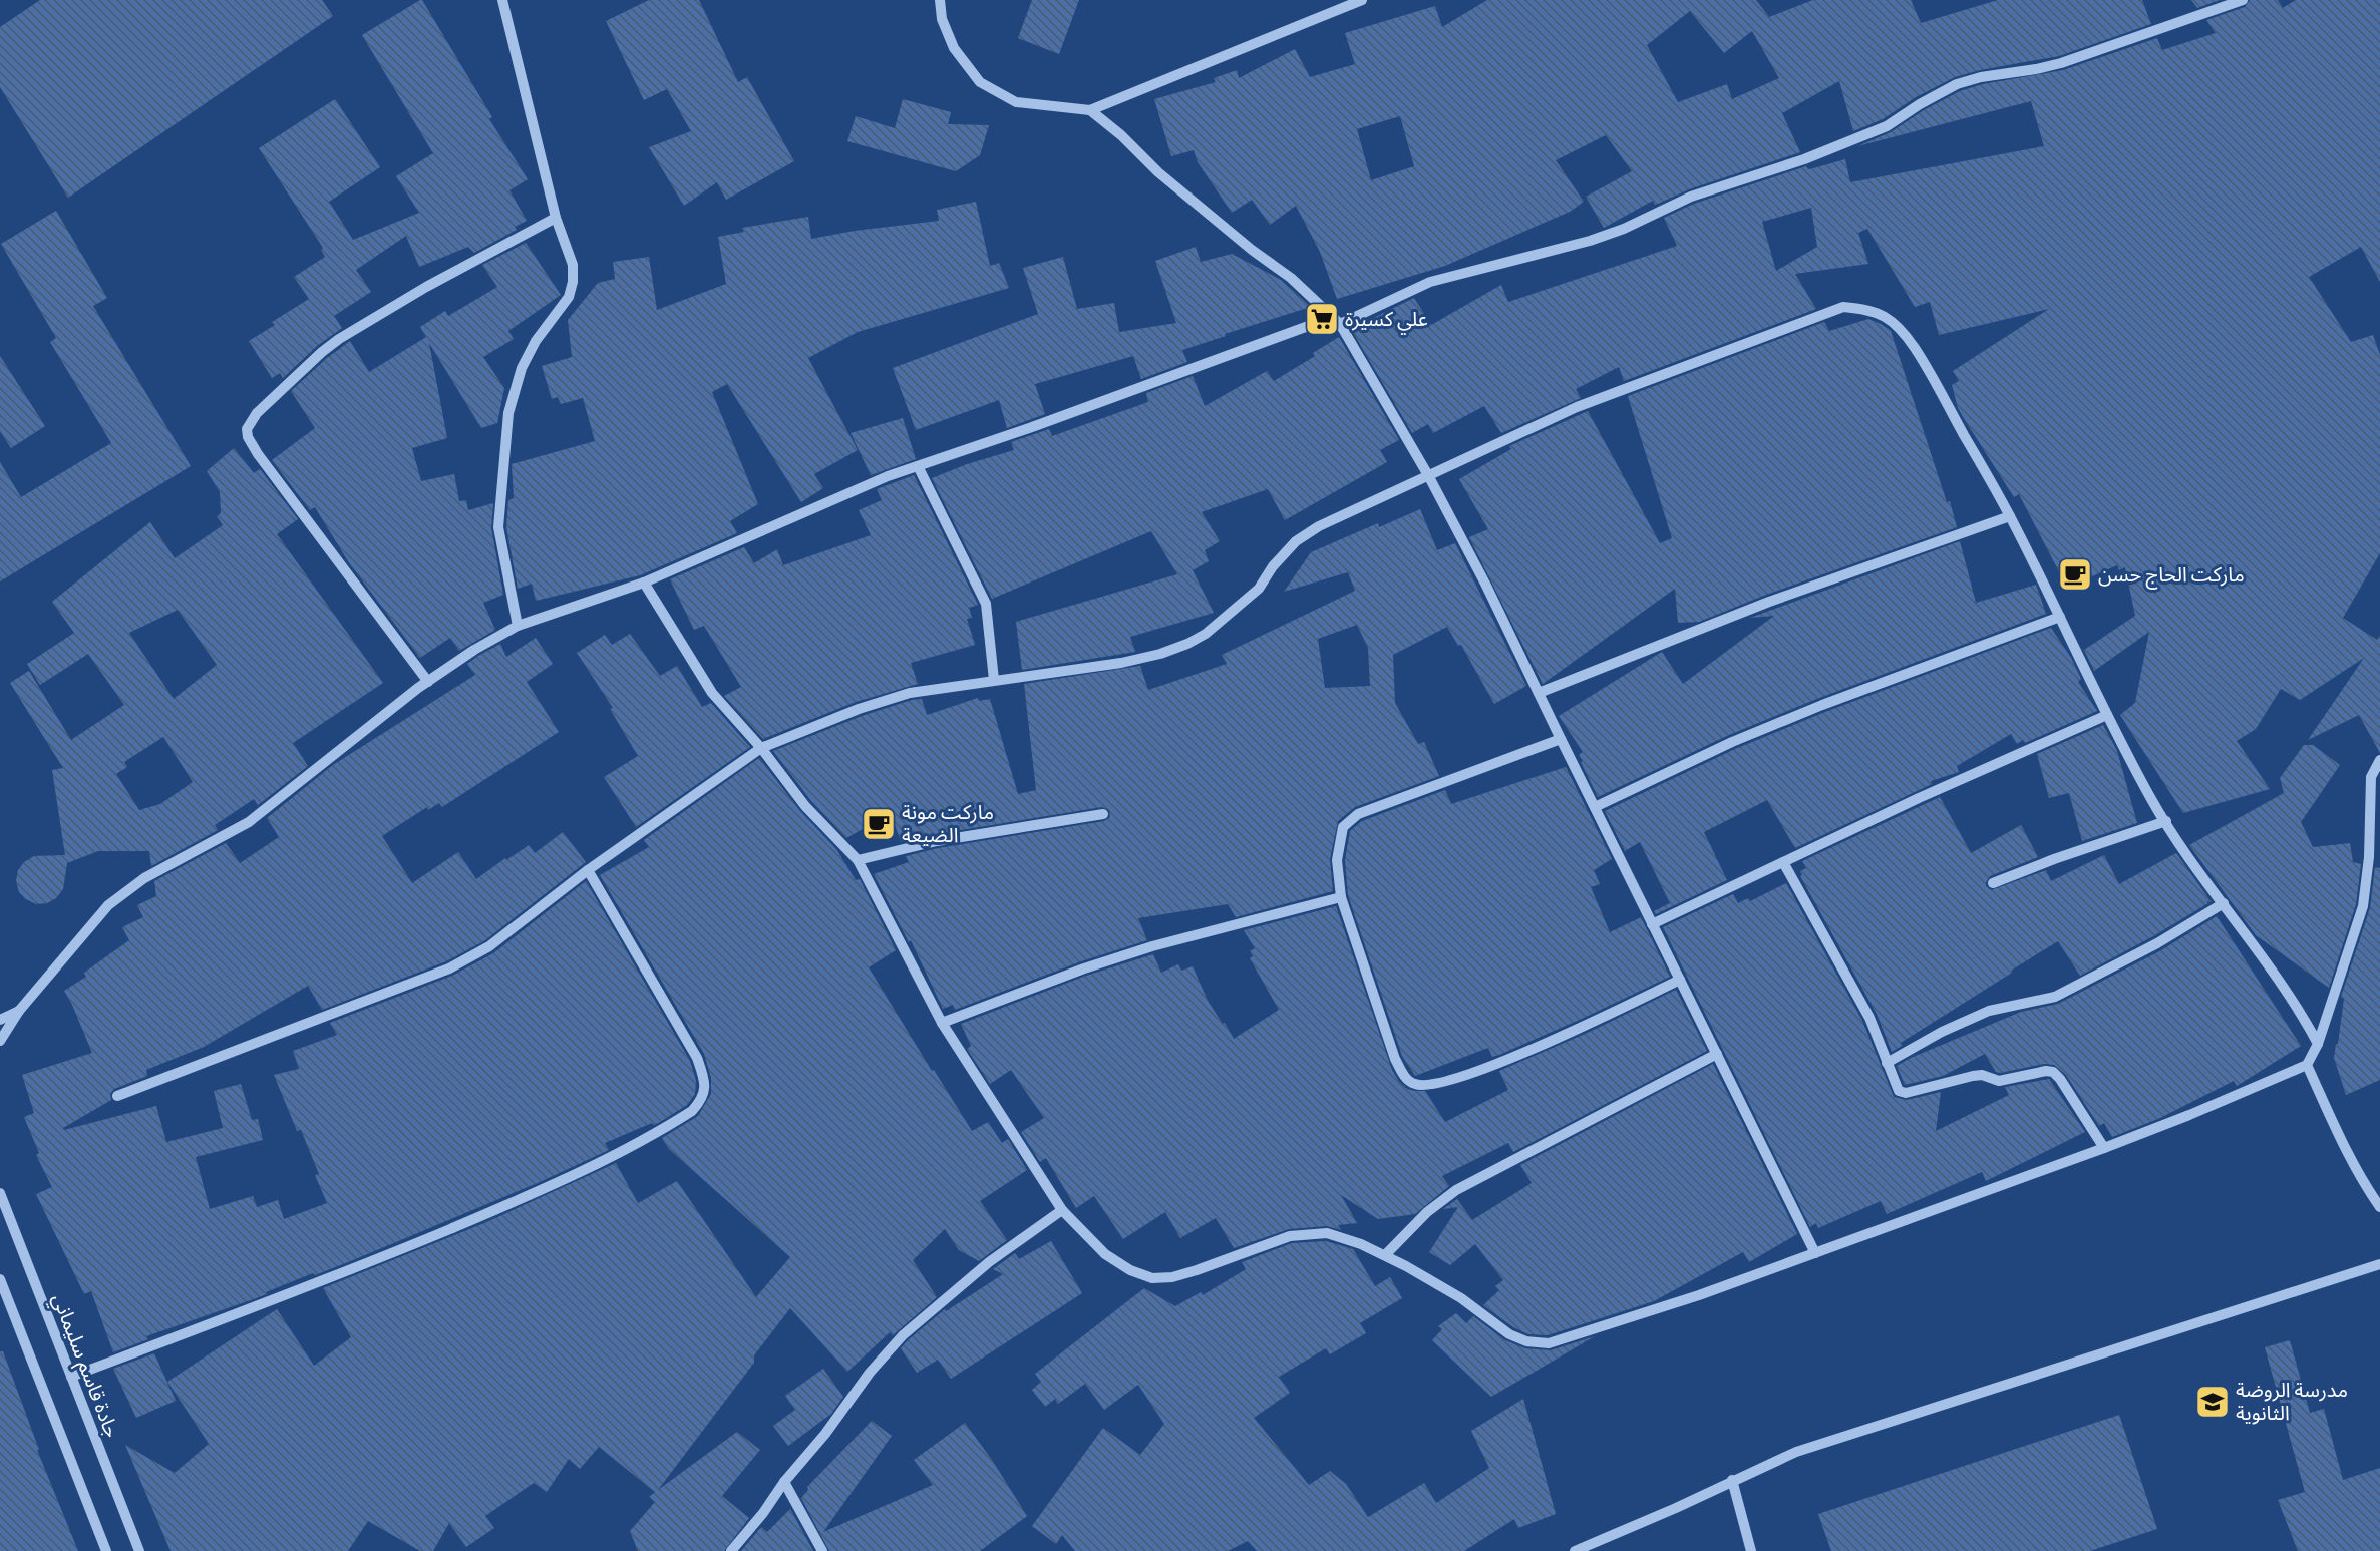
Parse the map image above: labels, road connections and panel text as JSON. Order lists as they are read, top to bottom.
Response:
{
  "streets": {
    "street": ["جادة قاسم سليماني"]
  },
  "places": {
    "supermarket": ["علي كسيرة"],
    "cafe": ["ماركت الحاج حسن", "ماركت مونة الضيعة"],
    "school or university": ["مدرسة الروضة الثانوية"]
  }
}
